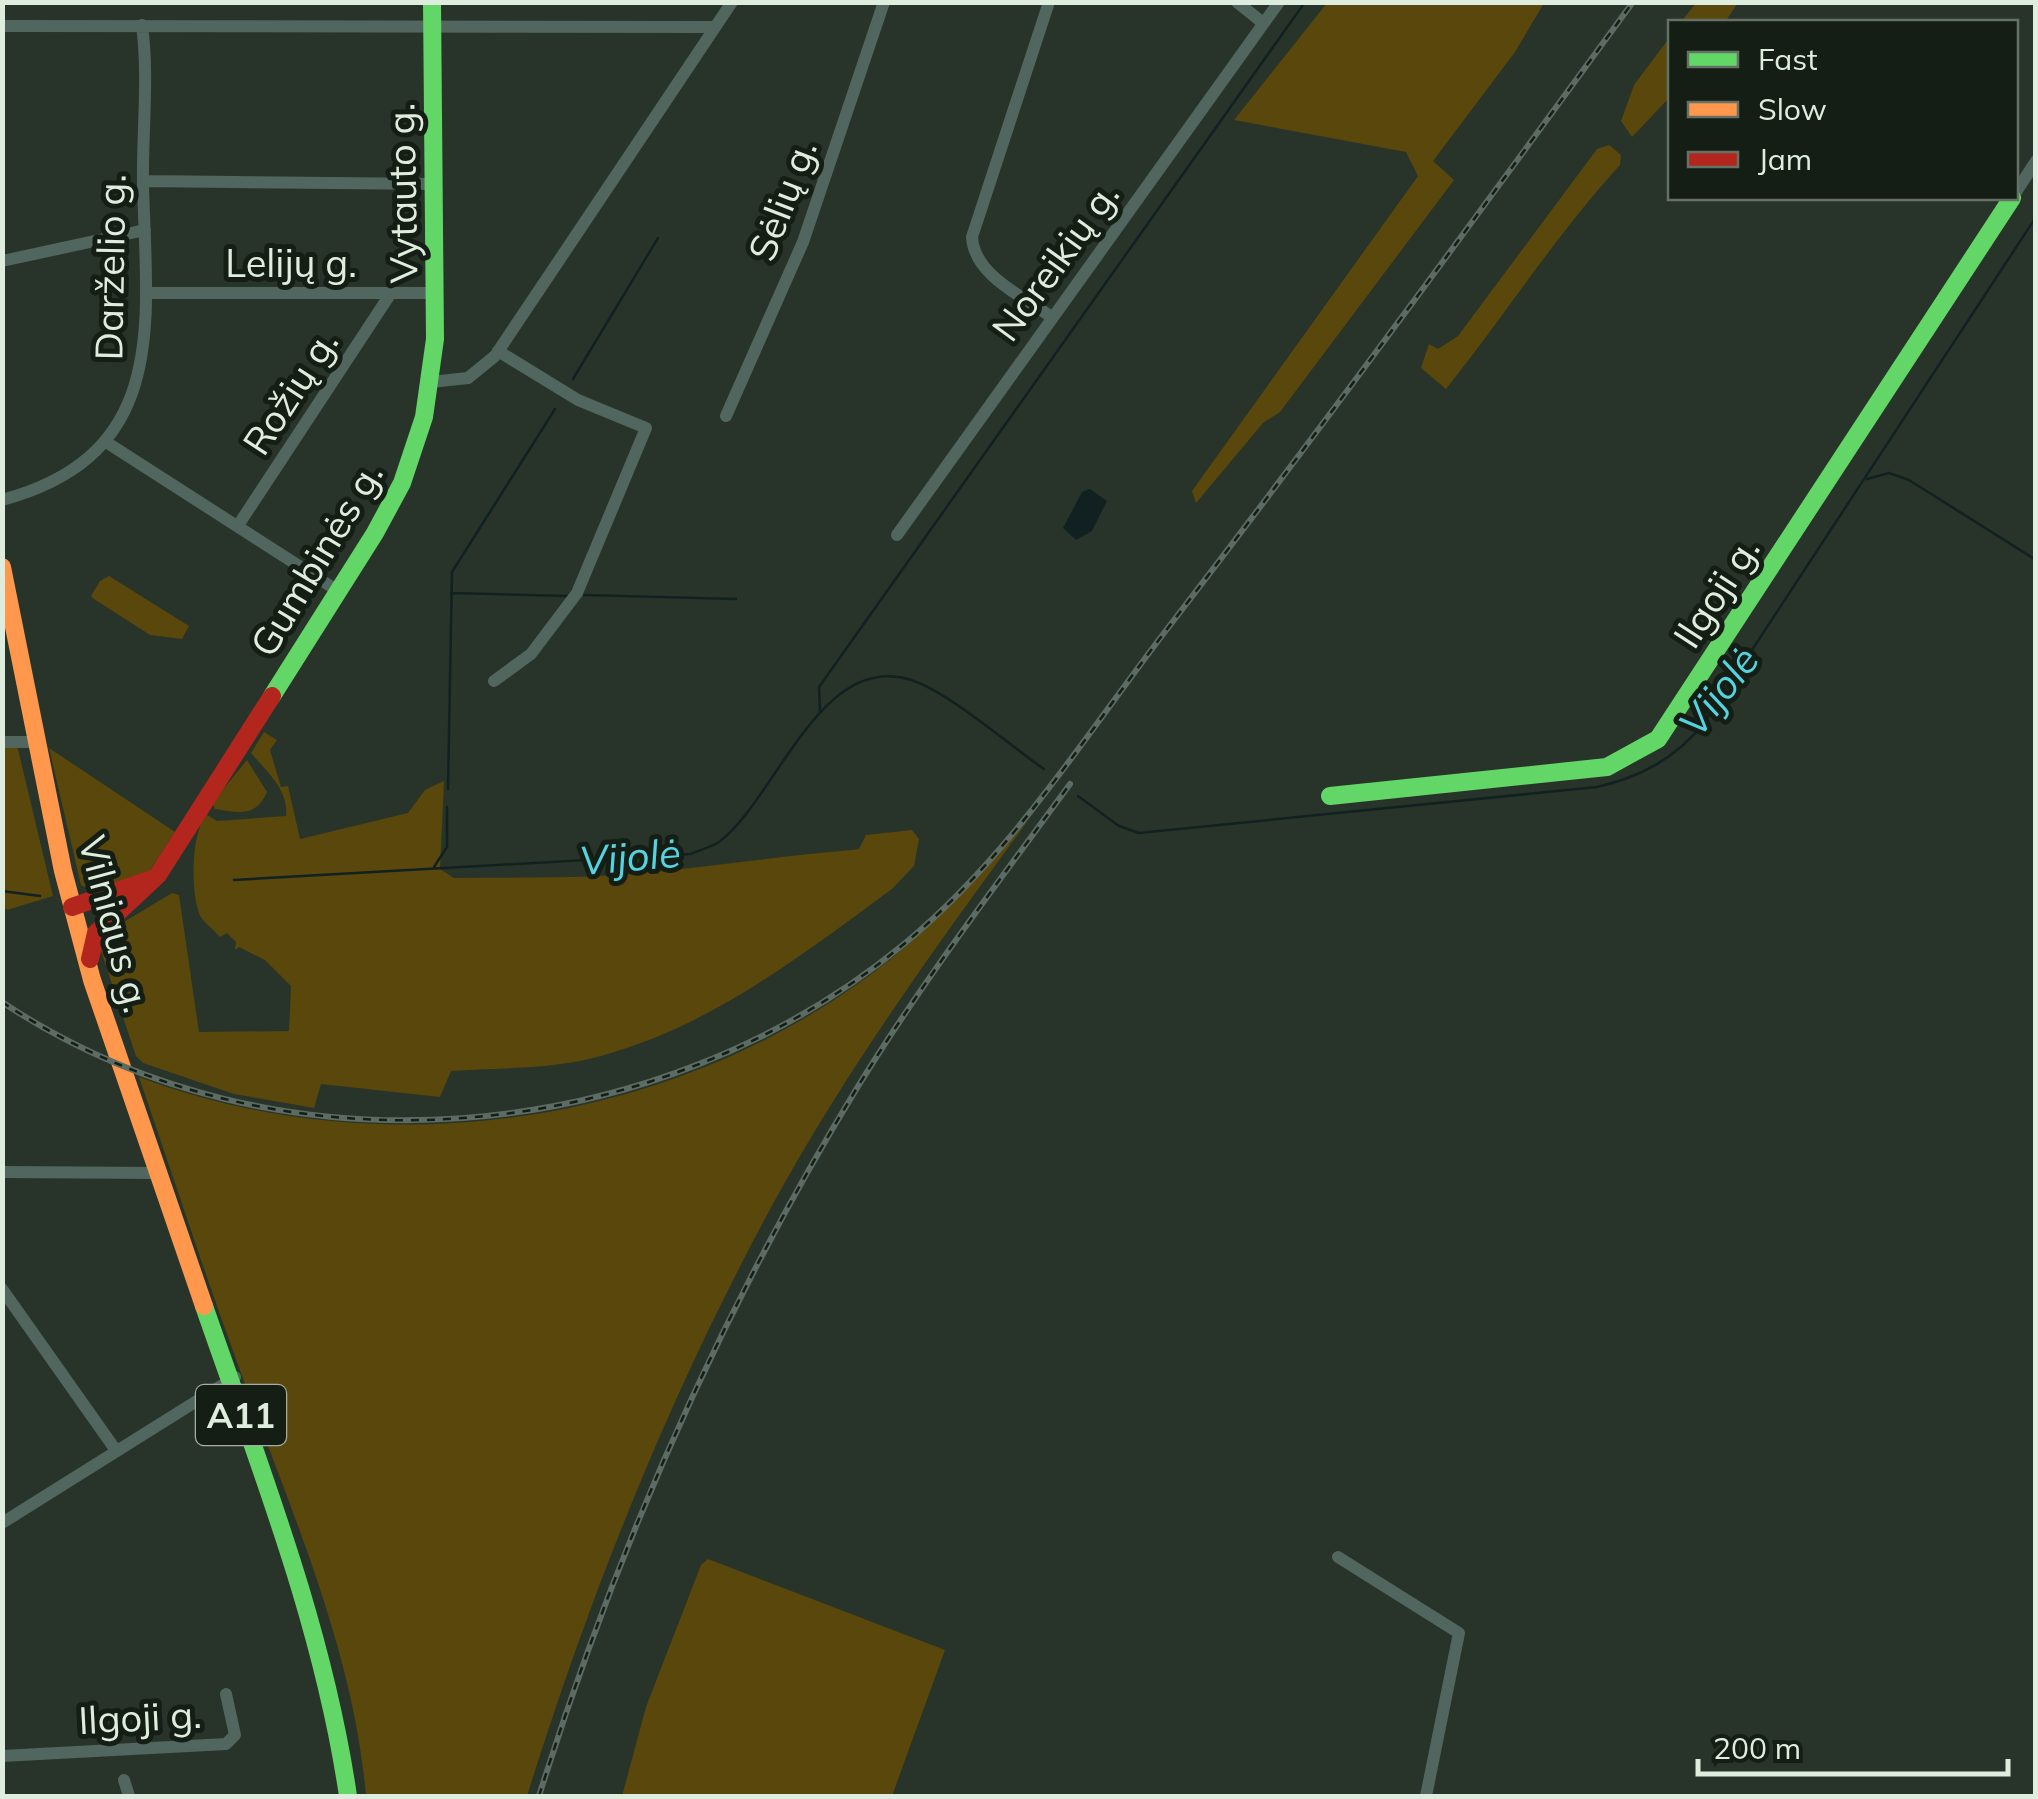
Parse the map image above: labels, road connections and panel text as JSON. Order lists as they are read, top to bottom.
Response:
{
  "streets": {
    "main road": [
      "Vytauto g.",
      "Gumbinės g.",
      "Ilgoji g.",
      "Vilniaus g.",
      "A11"
    ],
    "street": [
      "Sėlių g.",
      "Noreikių g.",
      "Lelijų g.",
      "Darželio g.",
      "Rožių g."
    ]
  },
  "crossings": [
    ["Vytauto g.", "Lelijų g."],
    ["Vytauto g.", "Gumbinės g."],
    ["Lelijų g.", "Darželio g."],
    ["Lelijų g.", "Rožių g."],
    ["Gumbinės g.", "Vilniaus g."]
  ],
  "water": ["Vijolė"],
  "legend": ["Fast", "Slow", "Jam"],
  "scale_bar": "200 m"
}
